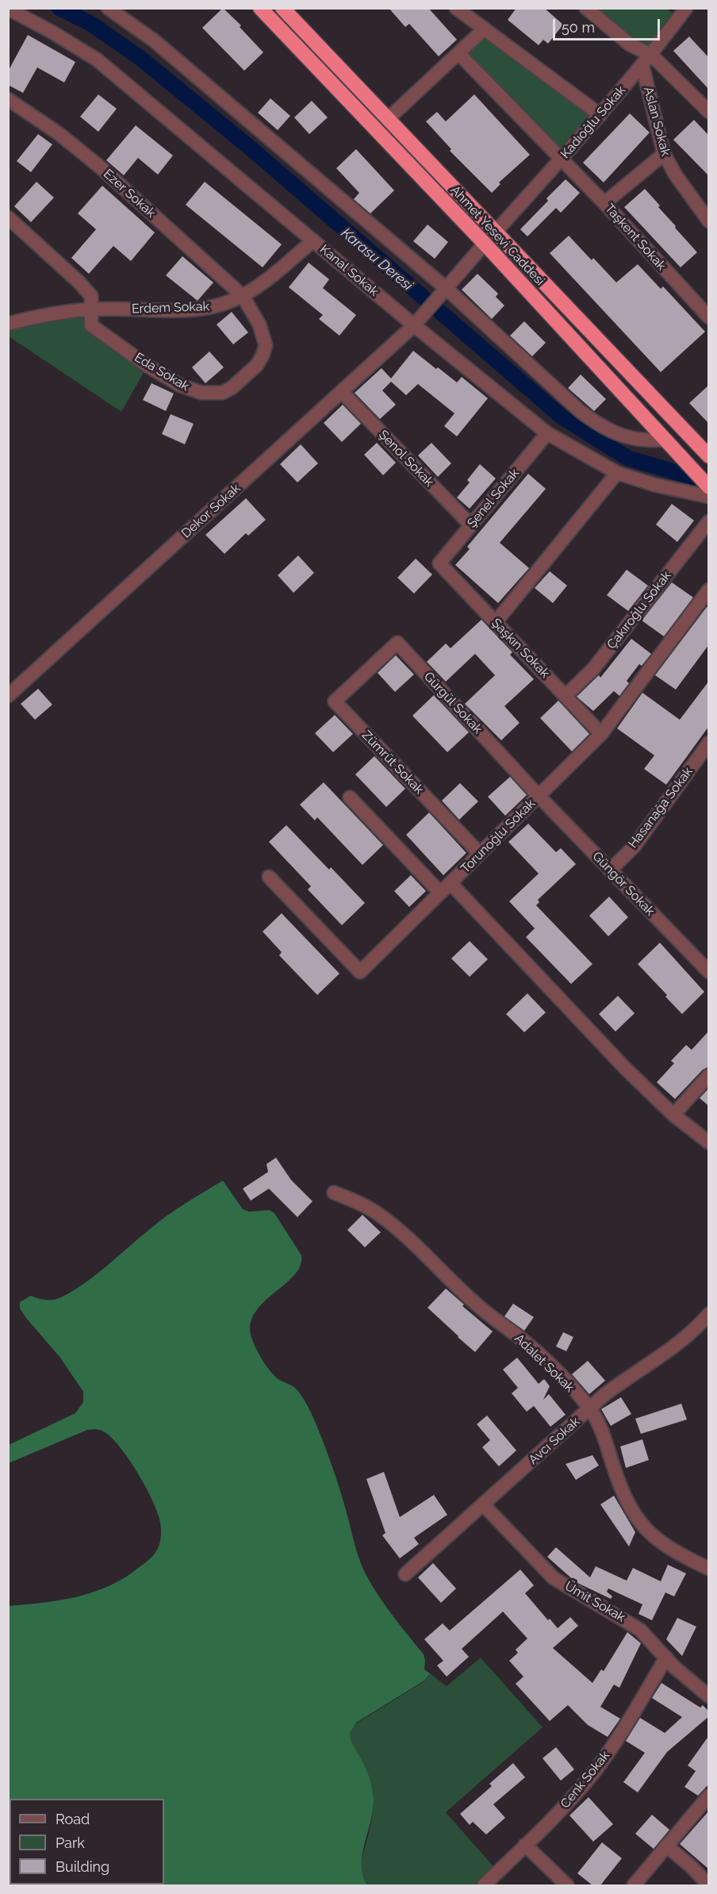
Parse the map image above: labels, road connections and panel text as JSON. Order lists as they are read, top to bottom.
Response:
{
  "streets": {
    "highway": ["Ahmet Yesevi Caddesi"],
    "street": [
      "Aslan Sokak",
      "Kadıoğlu Sokak",
      "Ezer Sokak",
      "Taşkent Sokak",
      "Kanal Sokak",
      "Erdem Sokak",
      "Eda Sokak",
      "Şenol Sokak",
      "Şenel Sokak",
      "Dekor Sokak",
      "Çakıroğlu Sokak",
      "Şaşkın Sokak",
      "Gürgül Sokak",
      "Zümrüt Sokak",
      "Hasanağa Sokak",
      "Torunoğlu Sokak",
      "Güngör Sokak",
      "Adalet Sokak",
      "Avcı Sokak",
      "Ümit Sokak",
      "Cenk Sokak"
    ]
  },
  "crossings": [
    ["Aslan Sokak", "Kadıoğlu Sokak"],
    ["Kadıoğlu Sokak", "Ahmet Yesevi Caddesi"],
    ["Kadıoğlu Sokak", "Taşkent Sokak"],
    ["Ezer Sokak", "Erdem Sokak"],
    ["Ezer Sokak", "Eda Sokak"],
    ["Ahmet Yesevi Caddesi", "Dekor Sokak"],
    ["Kanal Sokak", "Erdem Sokak"],
    ["Kanal Sokak", "Şenel Sokak"],
    ["Kanal Sokak", "Dekor Sokak"],
    ["Erdem Sokak", "Eda Sokak"],
    ["Şenol Sokak", "Şenel Sokak"],
    ["Şenol Sokak", "Dekor Sokak"],
    ["Şenel Sokak", "Şaşkın Sokak"],
    ["Çakıroğlu Sokak", "Şaşkın Sokak"],
    ["Şaşkın Sokak", "Torunoğlu Sokak"],
    ["Gürgül Sokak", "Zümrüt Sokak"],
    ["Gürgül Sokak", "Torunoğlu Sokak"],
    ["Gürgül Sokak", "Güngör Sokak"],
    ["Zümrüt Sokak", "Torunoğlu Sokak"],
    ["Hasanağa Sokak", "Güngör Sokak"],
    ["Torunoğlu Sokak", "Güngör Sokak"],
    ["Adalet Sokak", "Avcı Sokak"],
    ["Avcı Sokak", "Ümit Sokak"],
    ["Ümit Sokak", "Cenk Sokak"]
  ],
  "water": ["Karasu Deresi"],
  "legend": ["Road", "Park", "Building"],
  "scale_bar": "50 m"
}
